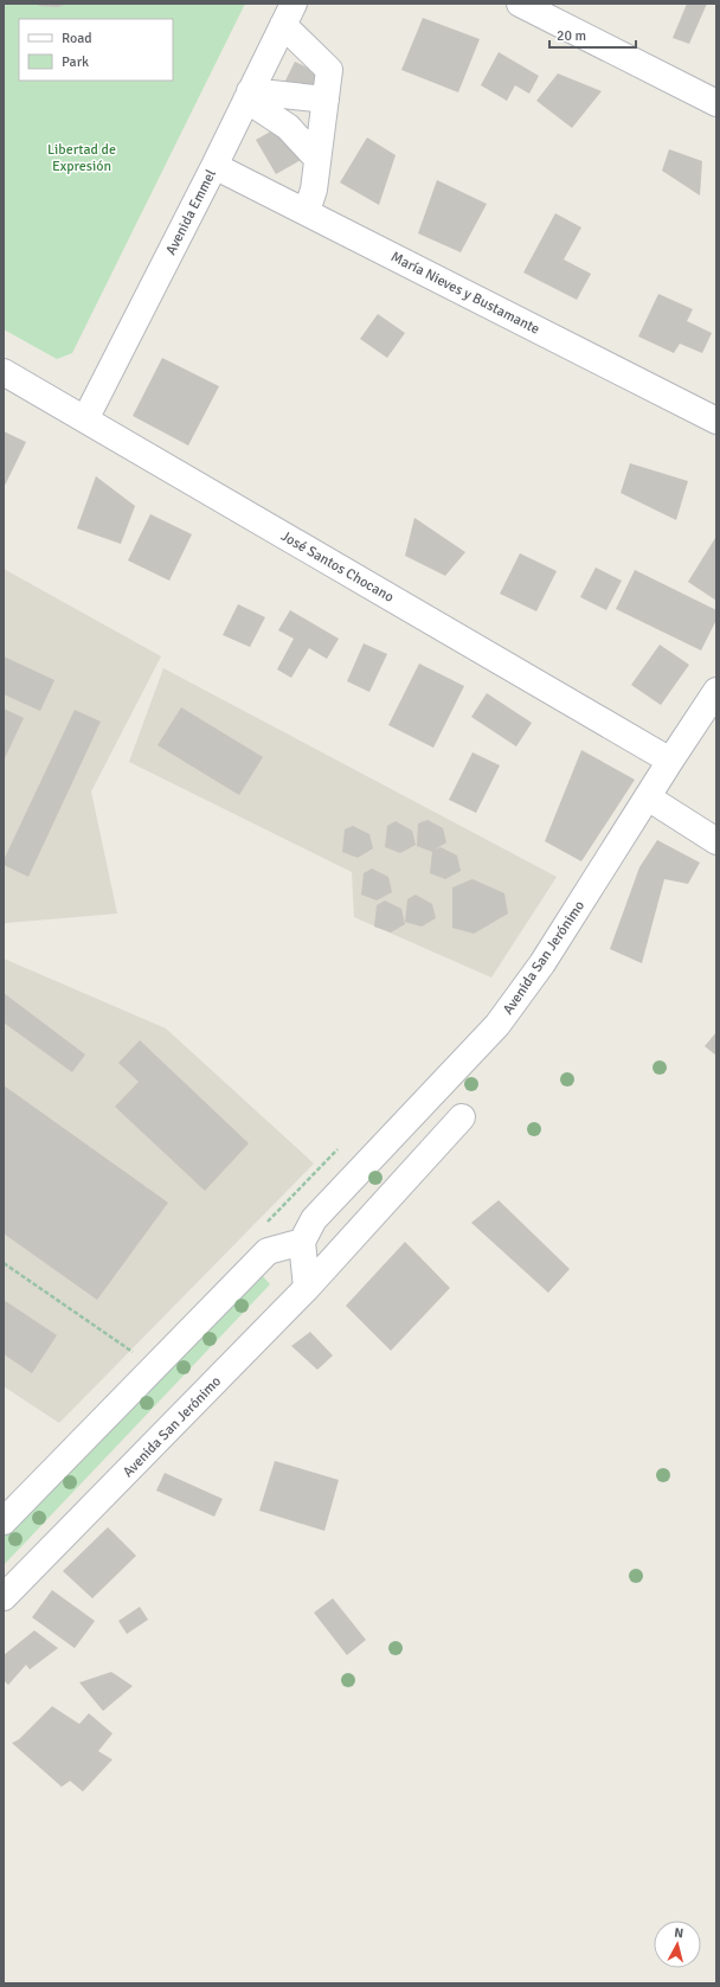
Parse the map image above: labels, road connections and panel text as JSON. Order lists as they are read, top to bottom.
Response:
{
  "streets": {
    "street": [
      "Avenida Emmel",
      "María Nieves y Bustamante",
      "José Santos Chocano",
      "Avenida San Jerónimo"
    ]
  },
  "crossings": [
    ["Avenida Emmel", "María Nieves y Bustamante"],
    ["Avenida Emmel", "José Santos Chocano"],
    ["José Santos Chocano", "Avenida San Jerónimo"]
  ],
  "parks": ["Libertad de Expresión"],
  "legend": ["Road", "Park"],
  "scale_bar": "20 m",
  "north": "top"
}
